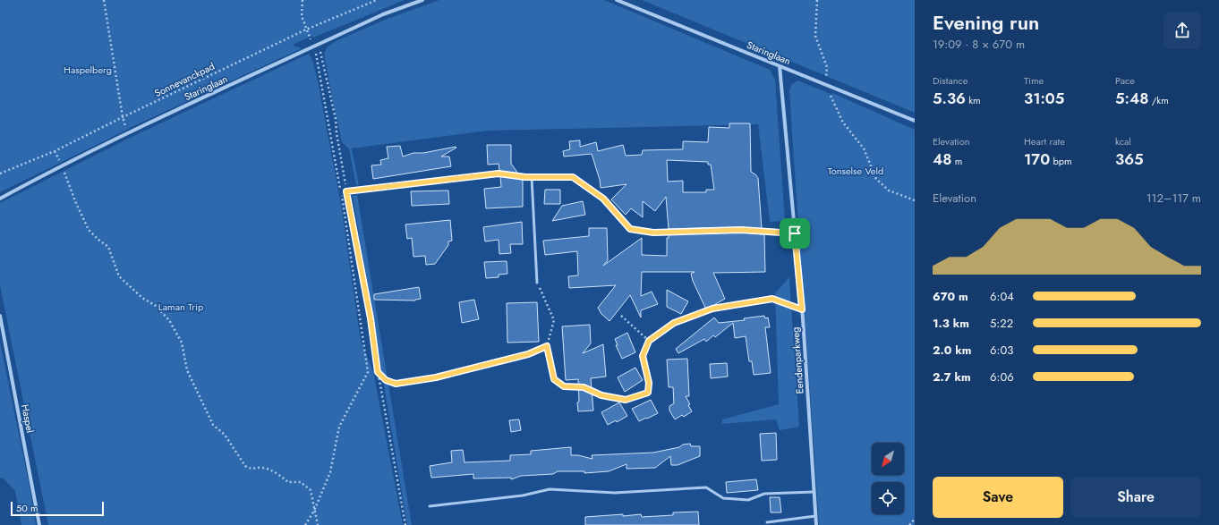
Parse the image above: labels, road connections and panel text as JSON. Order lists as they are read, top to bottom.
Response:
{
  "streets": {
    "street": ["Staringlaan", "Eendenparkweg", "Haspel"],
    "path": ["Sonnevanckpad"]
  },
  "crossings": [
    ["Staringlaan", "Eendenparkweg"]
  ],
  "parks": ["Haspelberg", "Tonselse Veld", "Laman Trip"],
  "scale_bar": "50 m",
  "north": "bottom left",
  "page": {
    "heading": ["Evening run", "19:09 · 8 × 670 m"],
    "stats": [
      ["Distance", "5.36 km"],
      ["Time", "31:05"],
      ["Pace", "5:48 /km"],
      ["Elevation", "48 m"],
      ["Heart rate", "170 bpm"],
      ["kcal", "365"]
    ],
    "chart": ["Elevation", "112–117 m"],
    "list": [
      {
        "name": "670 m",
        "note": "6:04"
      },
      {
        "name": "1.3 km",
        "note": "5:22"
      },
      {
        "name": "2.0 km",
        "note": "6:03"
      },
      {
        "name": "2.7 km",
        "note": "6:06"
      }
    ],
    "buttons": ["Save", "Share"],
    "scale": "50 m"
  }
}
